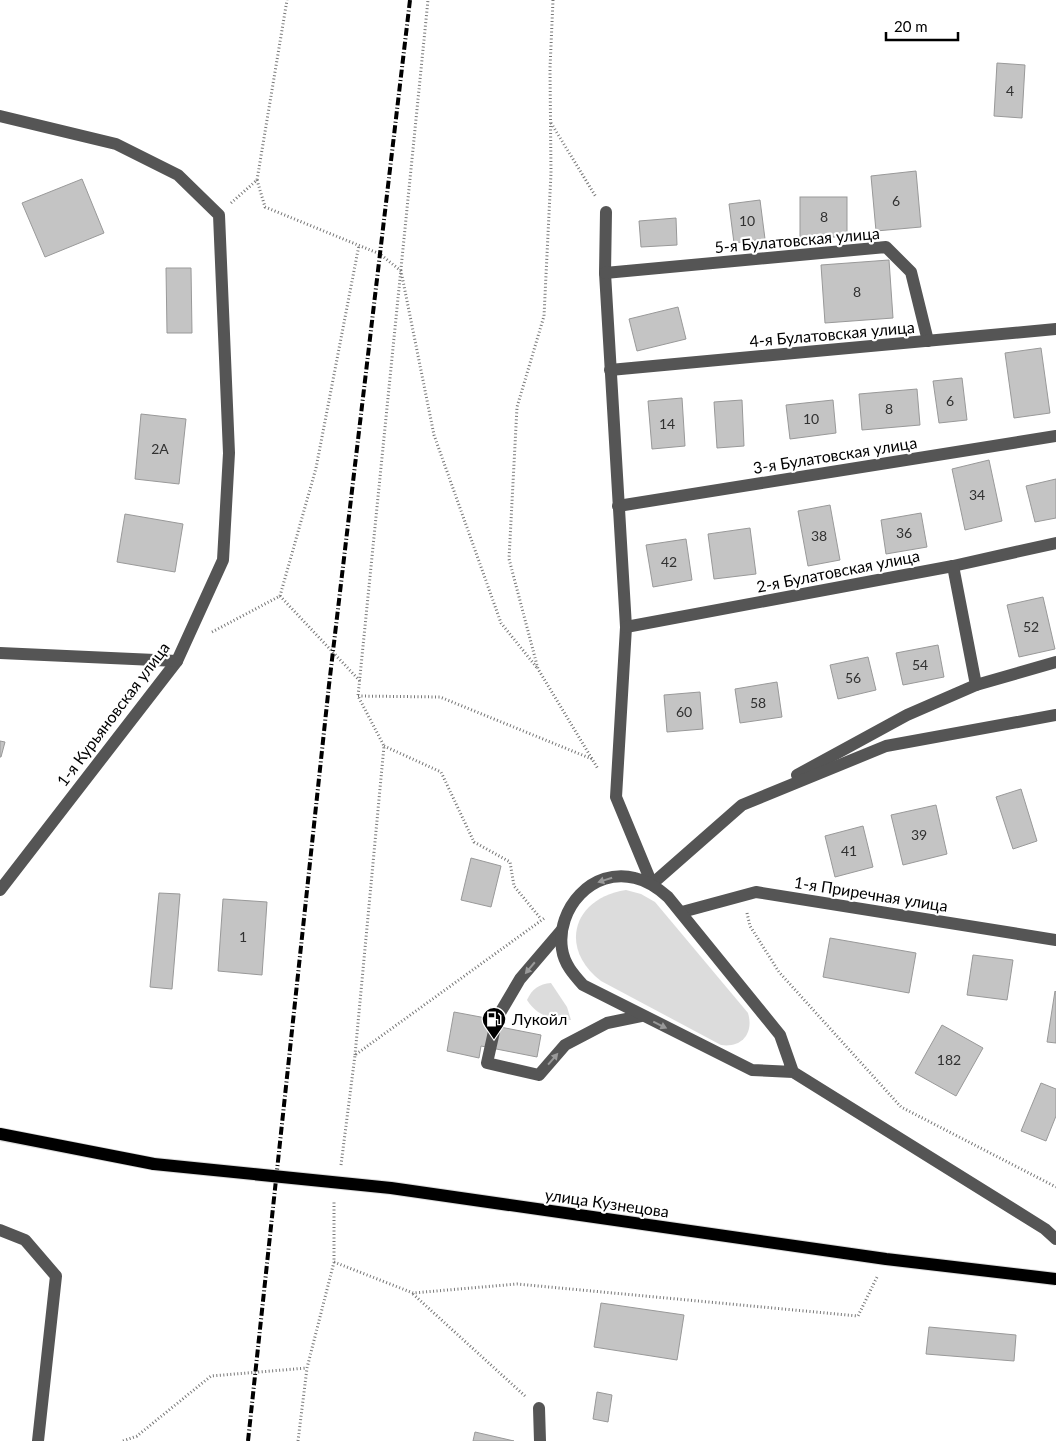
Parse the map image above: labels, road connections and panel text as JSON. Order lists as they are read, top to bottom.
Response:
{
  "streets": {
    "main road": ["улица Кузнецова"],
    "street": [
      "5-я Булатовская улица",
      "4-я Булатовская улица",
      "3-я Булатовская улица",
      "2-я Булатовская улица",
      "1-я Курьяновская улица",
      "1-я Приречная улица"
    ]
  },
  "crossings": [
    ["5-я Булатовская улица", "4-я Булатовская улица"]
  ],
  "places": {
    "fuel station": ["Лукойл"]
  },
  "house_numbers": [
    "4",
    "6",
    "8",
    "10",
    "8",
    "6",
    "8",
    "10",
    "14",
    "2А",
    "34",
    "36",
    "38",
    "42",
    "52",
    "54",
    "56",
    "58",
    "60",
    "39",
    "41",
    "1",
    "182"
  ],
  "scale_bar": "20 m"
}
